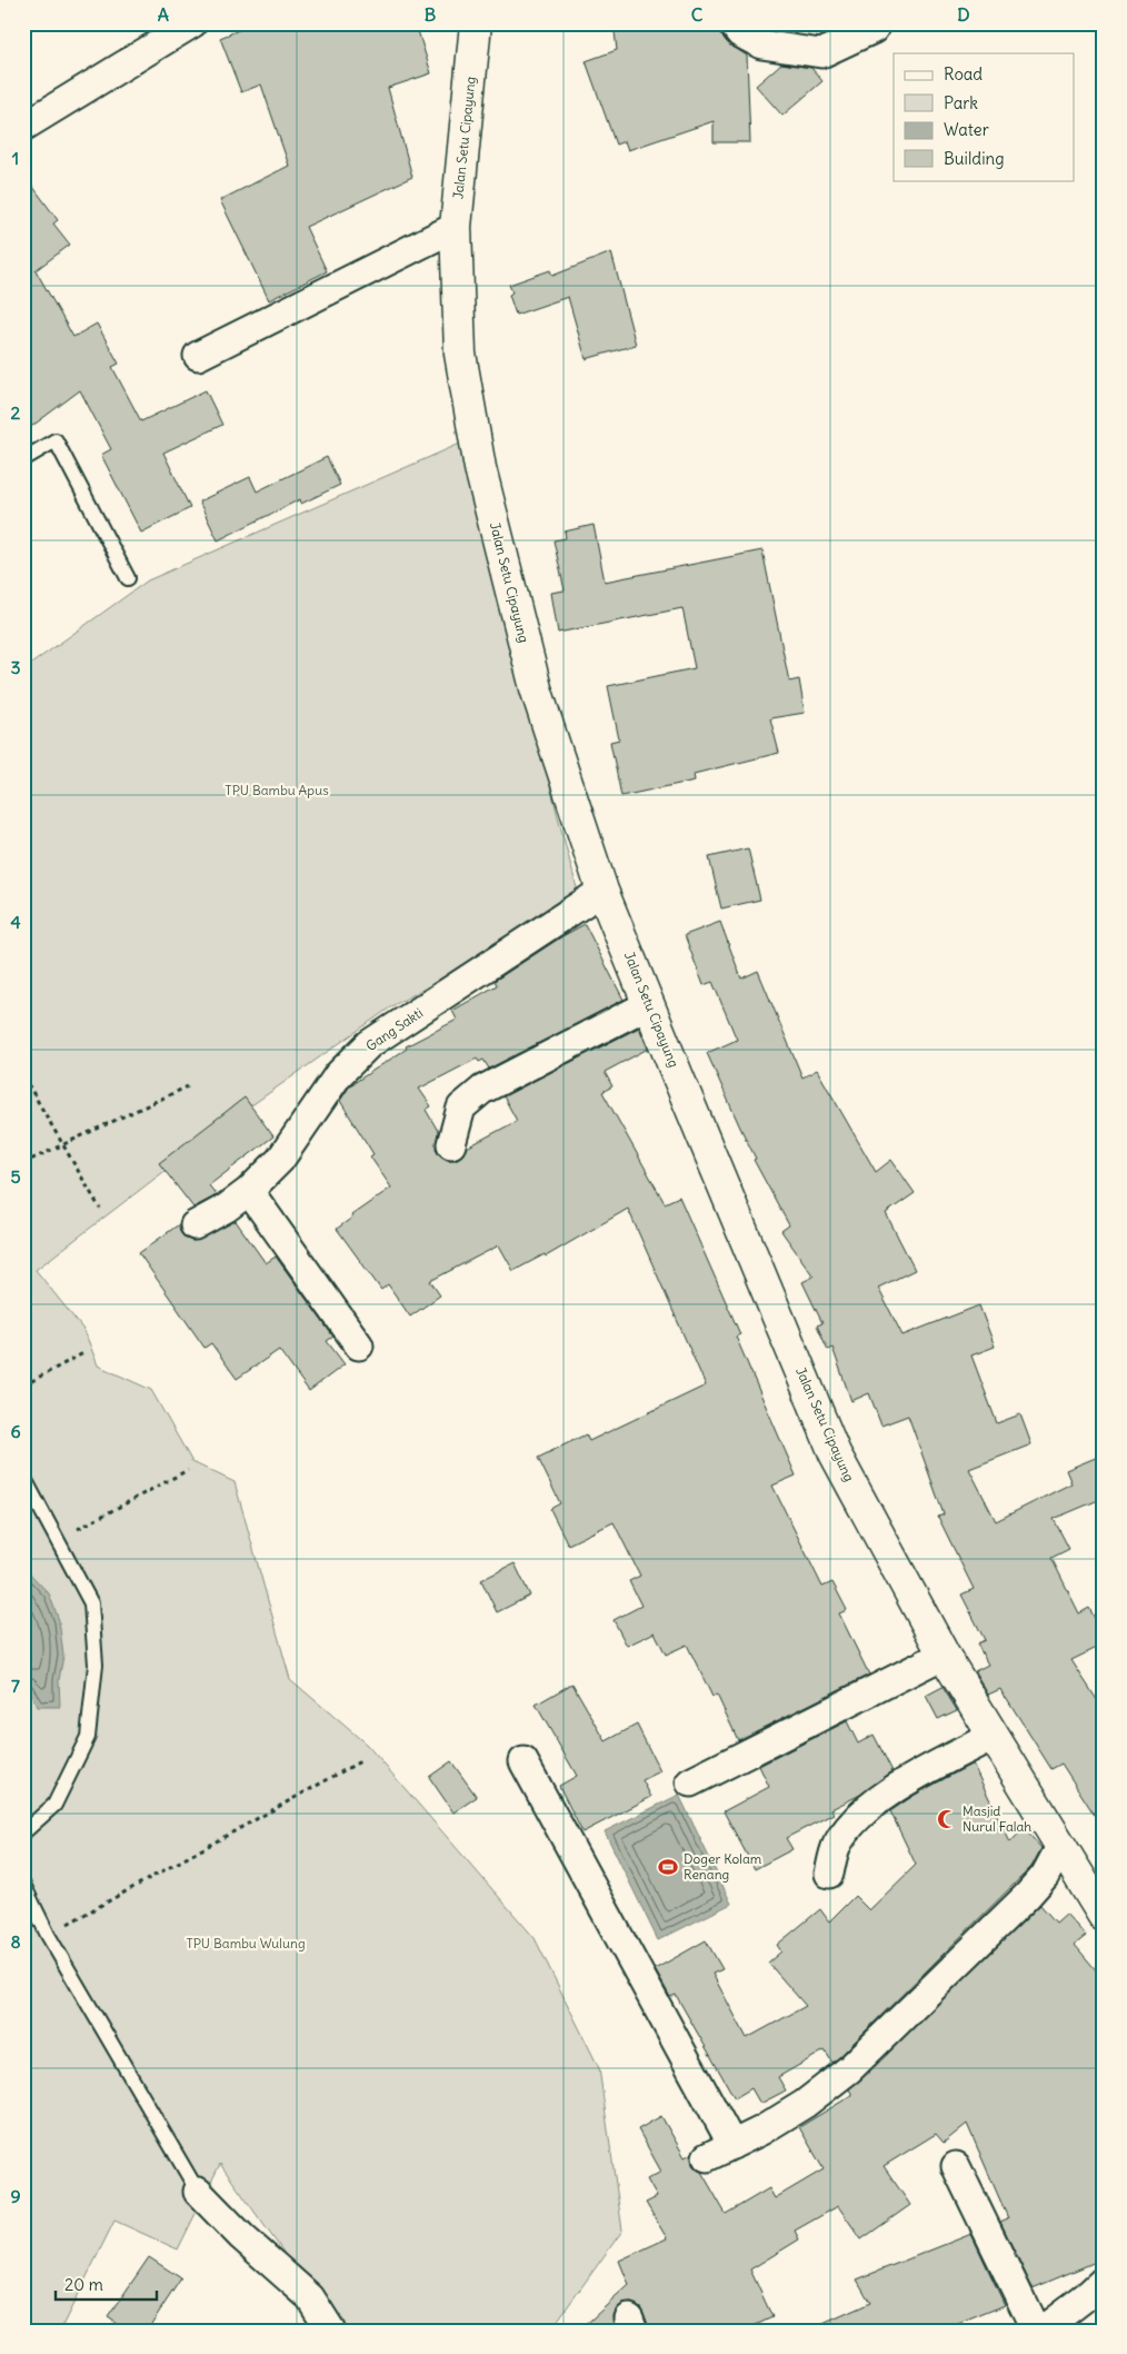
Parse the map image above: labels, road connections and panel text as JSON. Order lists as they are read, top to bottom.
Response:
{
  "streets": {
    "street": ["Jalan Setu Cipayung", "Gang Sakti"]
  },
  "crossings": [
    ["Jalan Setu Cipayung", "Gang Sakti"]
  ],
  "parks": ["TPU Bambu Apus", "TPU Bambu Wulung"],
  "places": {
    "mosque": ["Masjid Nurul Falah"],
    "sports": ["Doger Kolam Renang"]
  },
  "legend": [
    "Road",
    "Park",
    "Water",
    "Building"
  ],
  "scale_bar": "20 m",
  "grid": {
    "columns": [
      "A",
      "B",
      "C",
      "D"
    ],
    "rows": [
      "1",
      "2",
      "3",
      "4",
      "5",
      "6",
      "7",
      "8",
      "9"
    ]
  }
}
